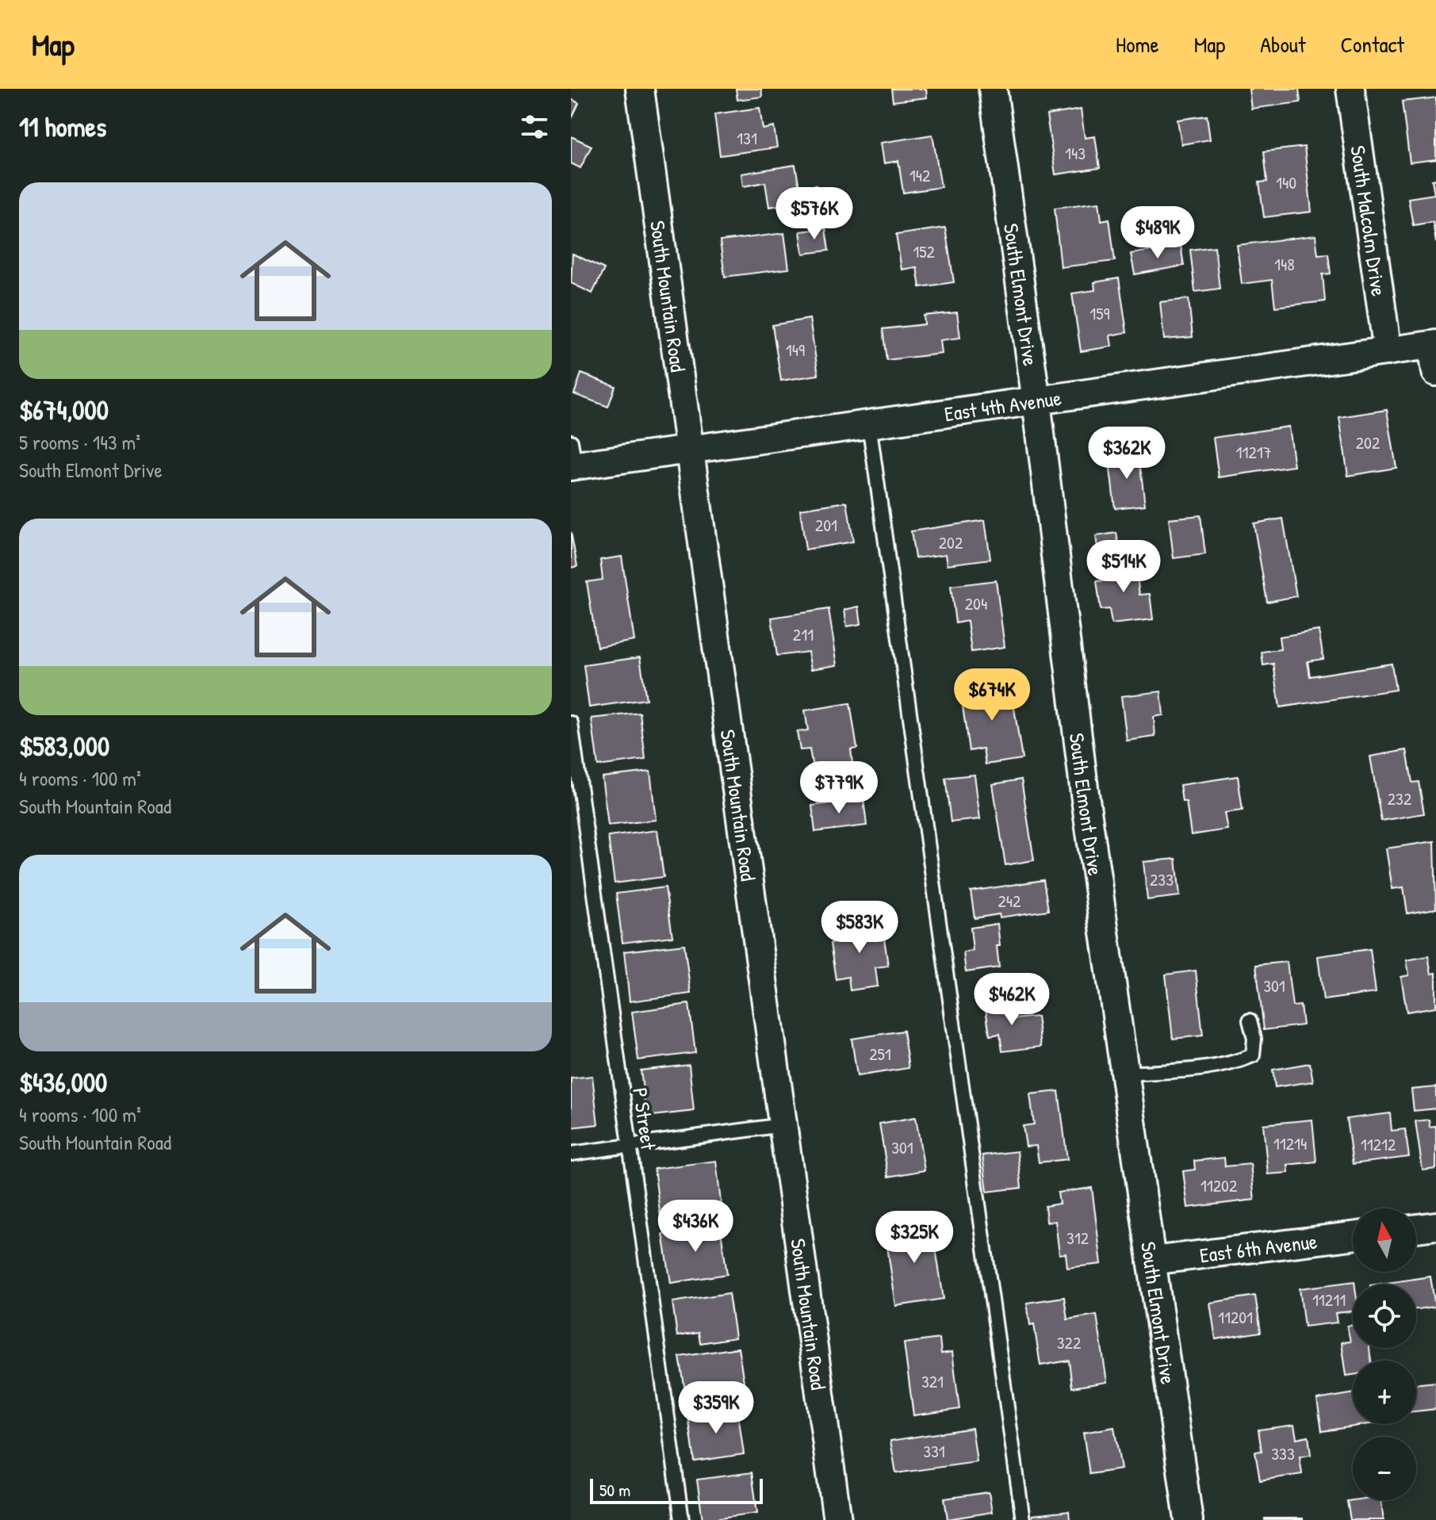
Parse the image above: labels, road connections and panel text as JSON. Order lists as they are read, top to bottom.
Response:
{
  "streets": {
    "street": [
      "South Malcolm Drive",
      "South Elmont Drive",
      "South Mountain Road",
      "East 4th Avenue",
      "East 6th Avenue"
    ],
    "lane": ["P Street"]
  },
  "crossings": [
    ["South Malcolm Drive", "East 4th Avenue"],
    ["South Elmont Drive", "East 4th Avenue"],
    ["South Elmont Drive", "East 6th Avenue"],
    ["South Mountain Road", "East 4th Avenue"]
  ],
  "house_numbers": [
    "131",
    "143",
    "142",
    "140",
    "152",
    "148",
    "159",
    "149",
    "202",
    "11217",
    "201",
    "202",
    "204",
    "211",
    "232",
    "233",
    "242",
    "301",
    "251",
    "11214",
    "11212",
    "301",
    "11202",
    "312",
    "11211",
    "11201",
    "322",
    "321",
    "331",
    "333"
  ],
  "scale_bar": "50 m",
  "north": "top",
  "page": {
    "header": "Map",
    "nav": [
      "Home",
      "Map",
      "About",
      "Contact"
    ],
    "heading": "11 homes",
    "list": [
      {
        "name": "$674,000",
        "note": "5 rooms · 143 m² · South Elmont Drive"
      },
      {
        "name": "$583,000",
        "note": "4 rooms · 100 m² · South Mountain Road"
      },
      {
        "name": "$436,000",
        "note": "4 rooms · 100 m² · South Mountain Road"
      }
    ],
    "price": [
      "$576K",
      "$489K",
      "$362K",
      "$514K",
      "$674K",
      "$779K",
      "$583K",
      "$462K",
      "$436K",
      "$325K",
      "$359K"
    ],
    "map_buttons": ["+", "−"],
    "scale": "50 m"
  }
}
